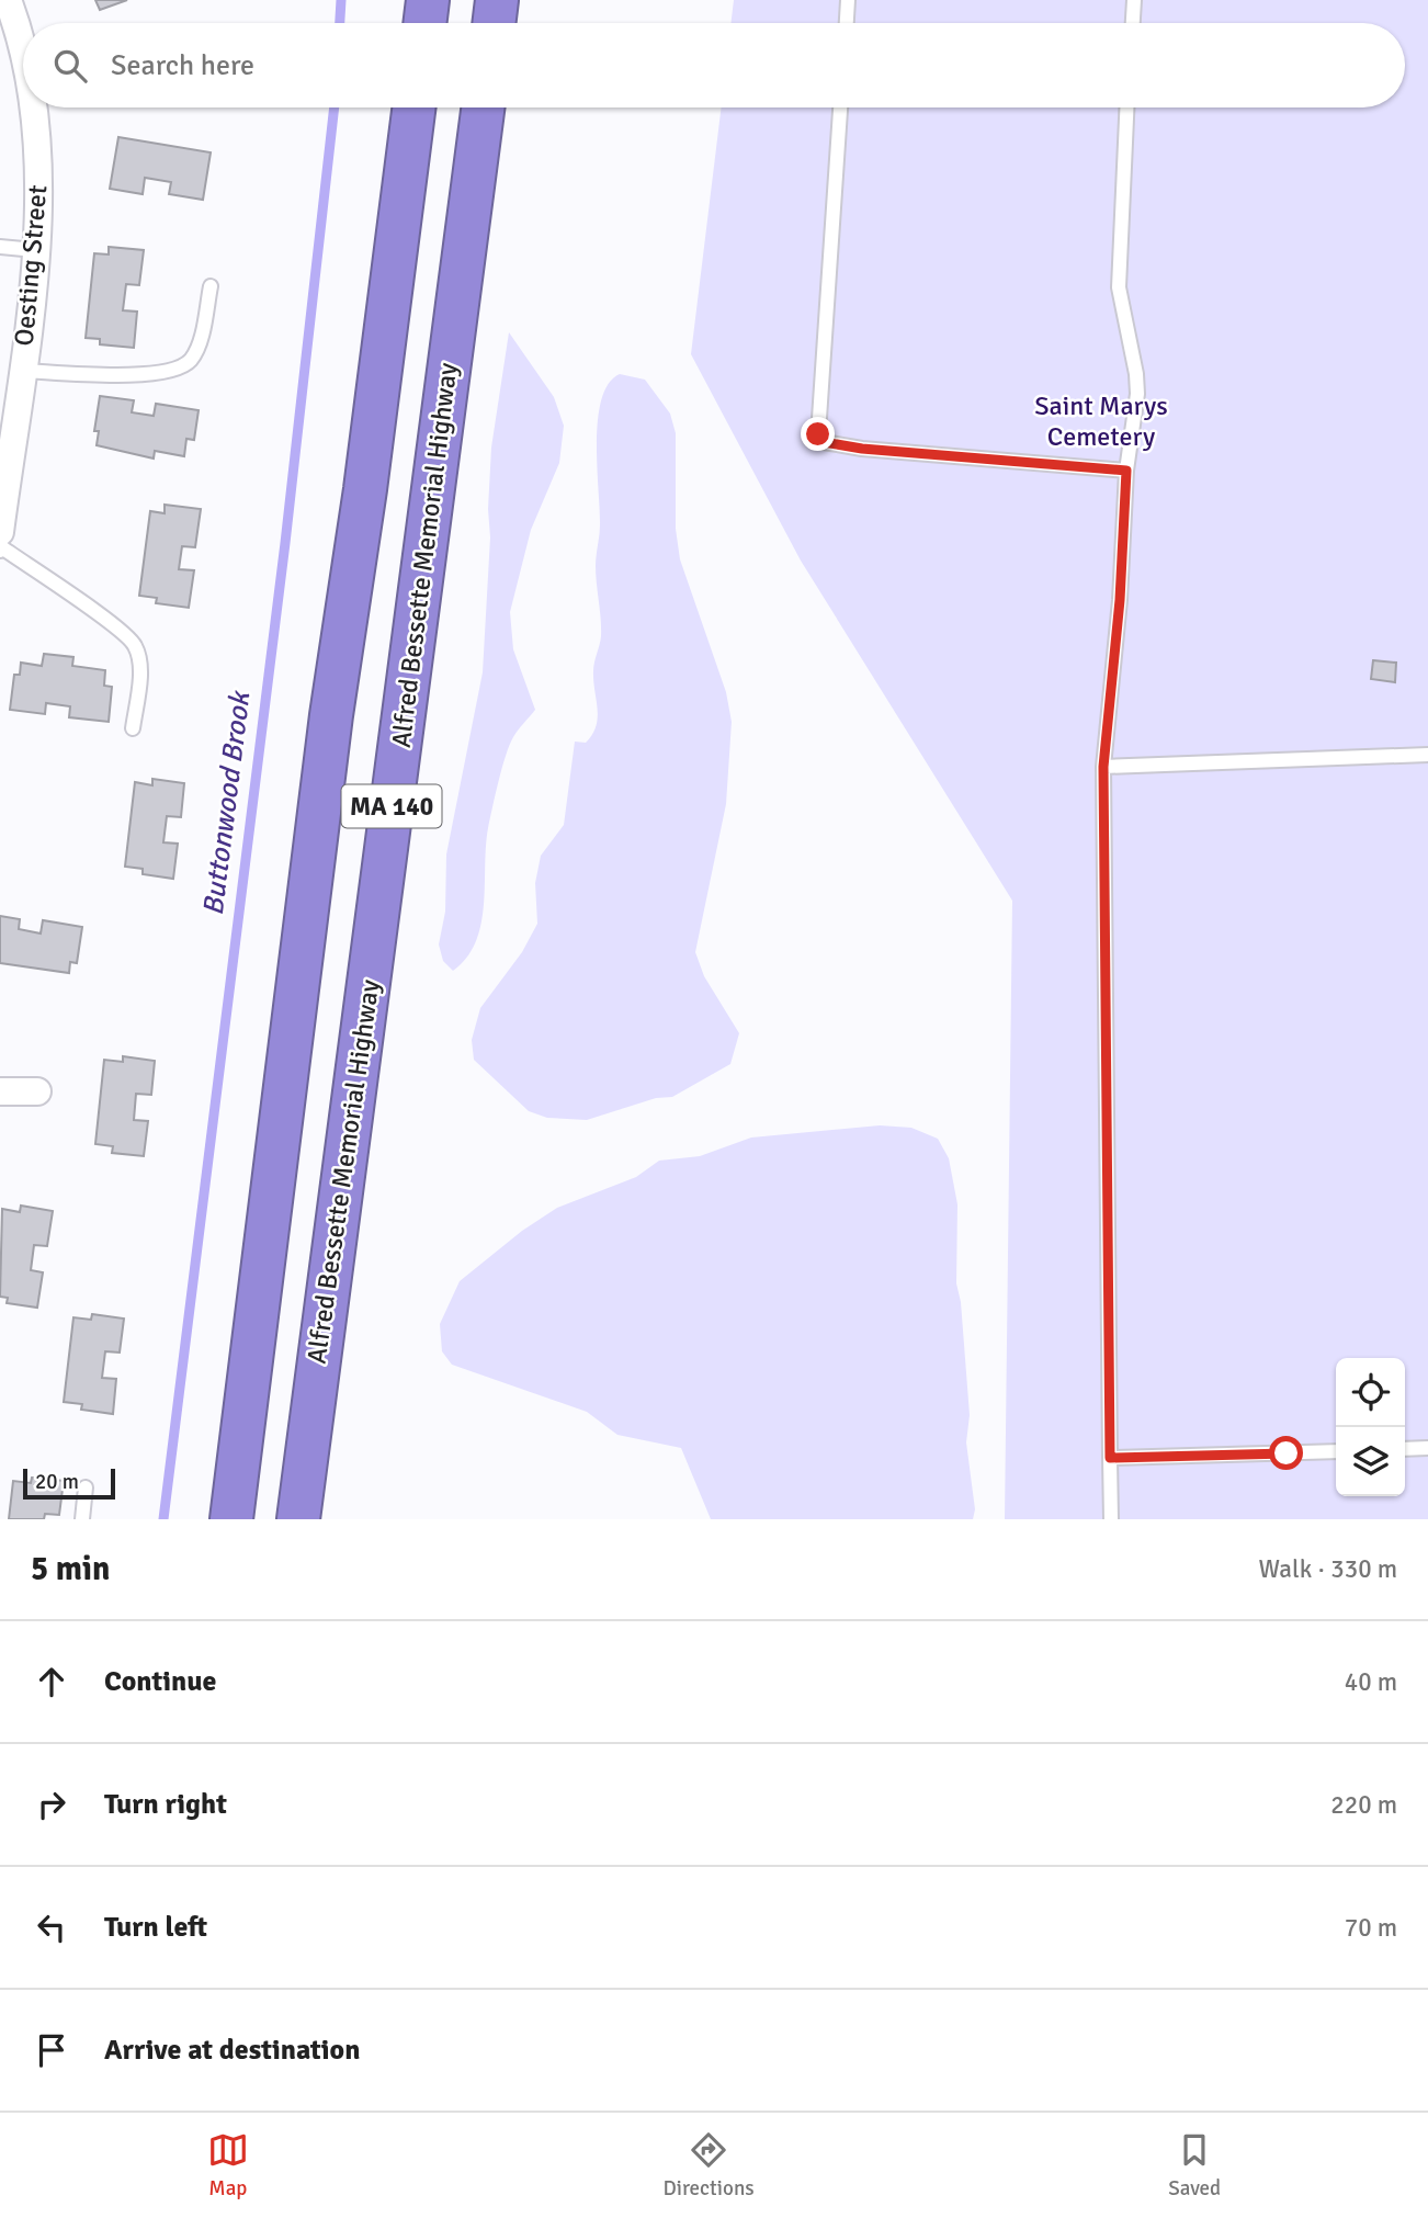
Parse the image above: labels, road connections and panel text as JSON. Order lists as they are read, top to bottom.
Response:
{
  "streets": {
    "highway": ["Alfred Bessette Memorial Highway", "MA 140"],
    "street": ["Oesting Street"]
  },
  "water": ["Buttonwood Brook"],
  "parks": ["Saint Marys Cemetery"],
  "scale_bar": "20 m",
  "page": {
    "search": "Search here",
    "scale": "20 m",
    "heading": ["5 min", "Walk · 330 m"],
    "list": [
      ["Continue", "40 m"],
      ["Turn right", "220 m"],
      ["Turn left", "70 m"],
      "Arrive at destination"
    ],
    "nav": ["Map", "Directions", "Saved"]
  }
}
